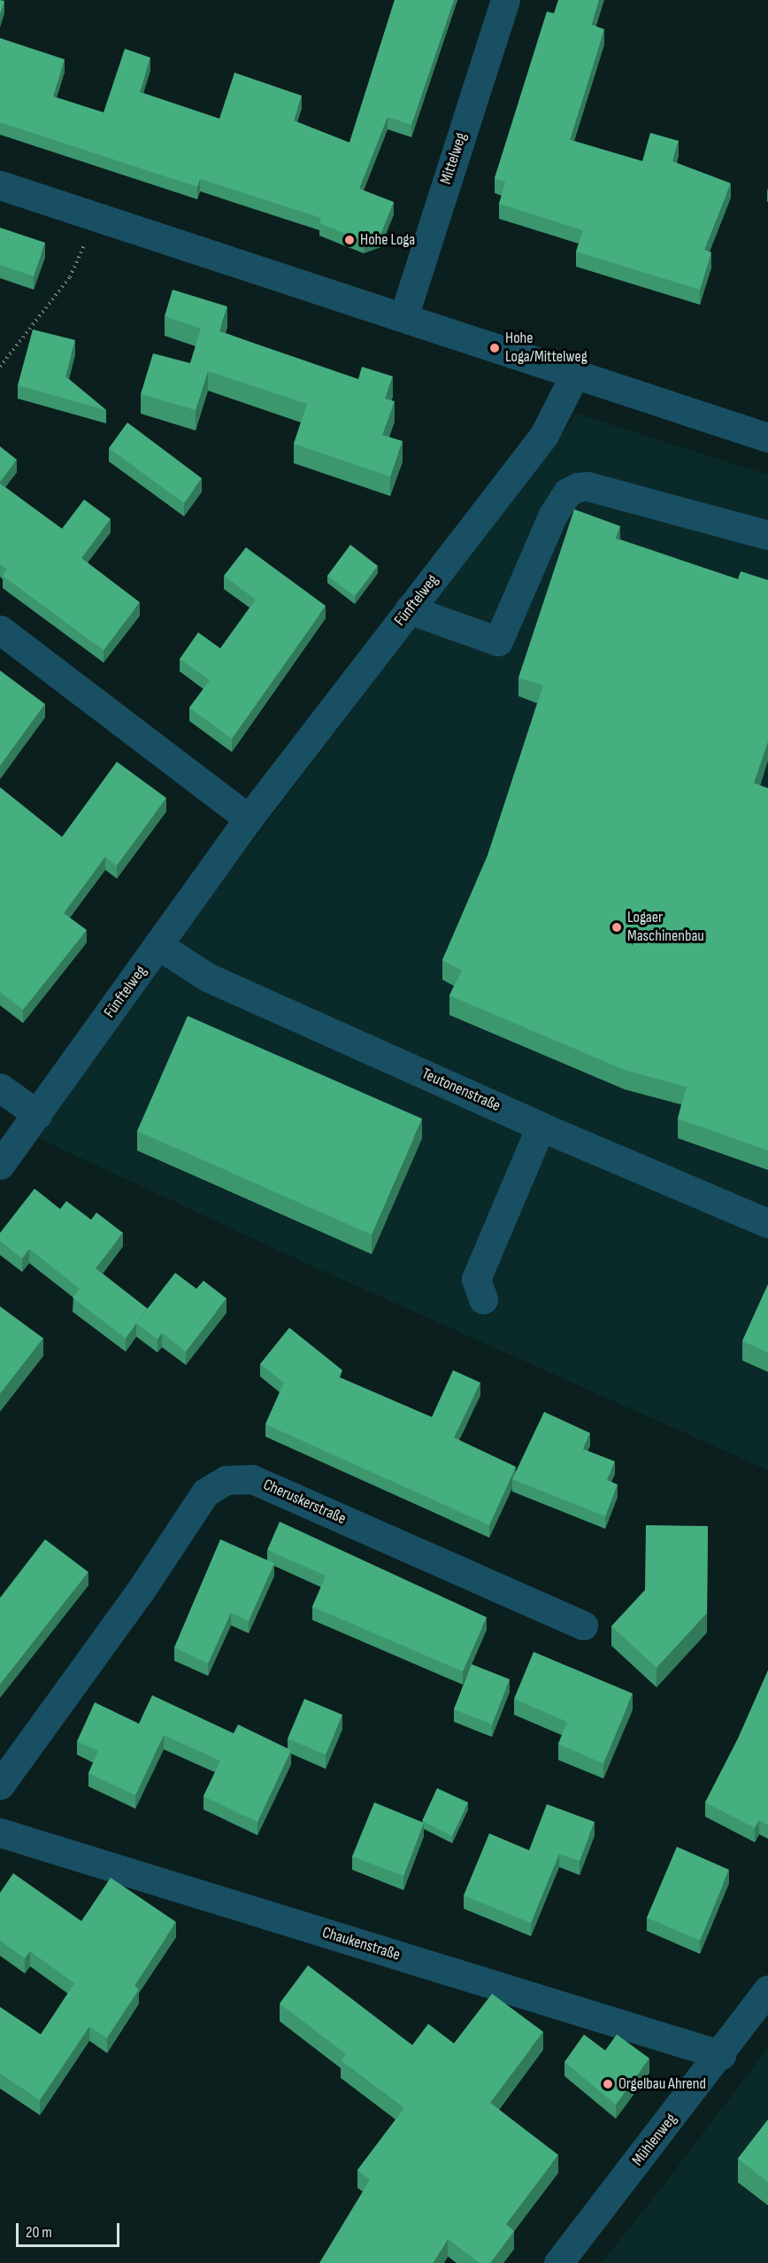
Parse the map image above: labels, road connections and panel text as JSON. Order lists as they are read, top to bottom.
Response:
{
  "streets": {
    "street": [
      "Mittelweg",
      "Fünftelweg",
      "Teutonenstraße",
      "Cheruskerstraße",
      "Chaukenstraße",
      "Mühlenweg"
    ]
  },
  "crossings": [
    ["Fünftelweg", "Teutonenstraße"],
    ["Chaukenstraße", "Mühlenweg"]
  ],
  "places": [
    "Hohe Loga",
    "Hohe Loga/Mittelweg",
    "Logaer Maschinenbau",
    "Orgelbau Ahrend"
  ],
  "scale_bar": "20 m"
}
